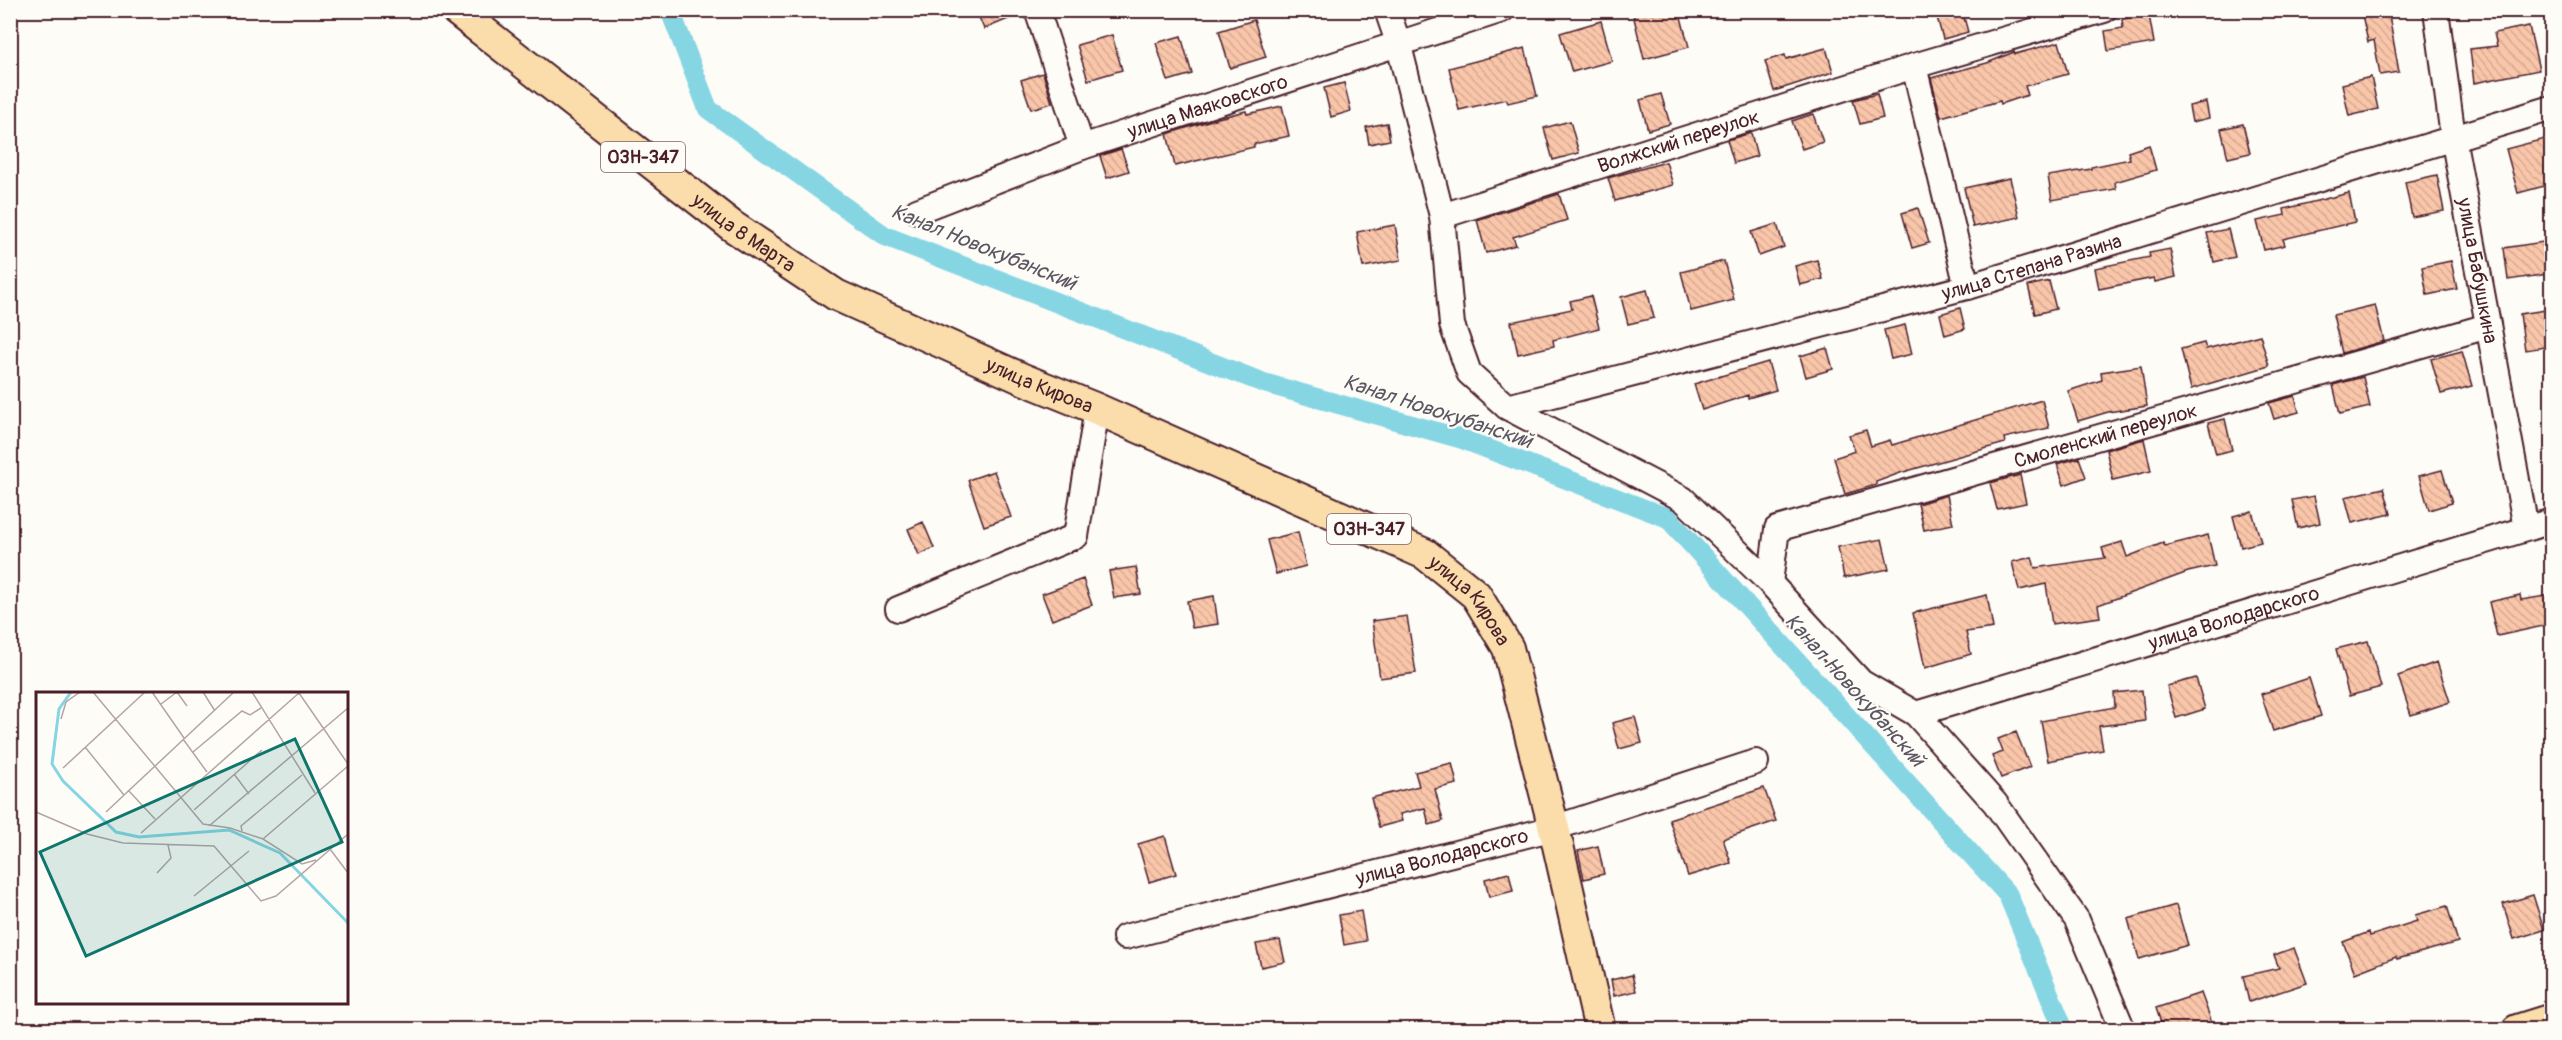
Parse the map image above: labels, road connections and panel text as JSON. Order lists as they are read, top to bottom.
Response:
{
  "streets": {
    "main road": ["03Н-347", "улица 8 Марта", "улица Кирова"],
    "street": [
      "улица Маяковского",
      "Волжский переулок",
      "улица Степана Разина",
      "улица Бабушкина",
      "Смоленский переулок",
      "улица Володарского"
    ]
  },
  "crossings": [
    ["улица 8 Марта", "улица Кирова"],
    ["улица Степана Разина", "улица Бабушкина"],
    ["улица Бабушкина", "Смоленский переулок"],
    ["улица Бабушкина", "улица Володарского"],
    ["улица Кирова", "улица Володарского"]
  ],
  "water": ["Канал Новокубанский"]
}
